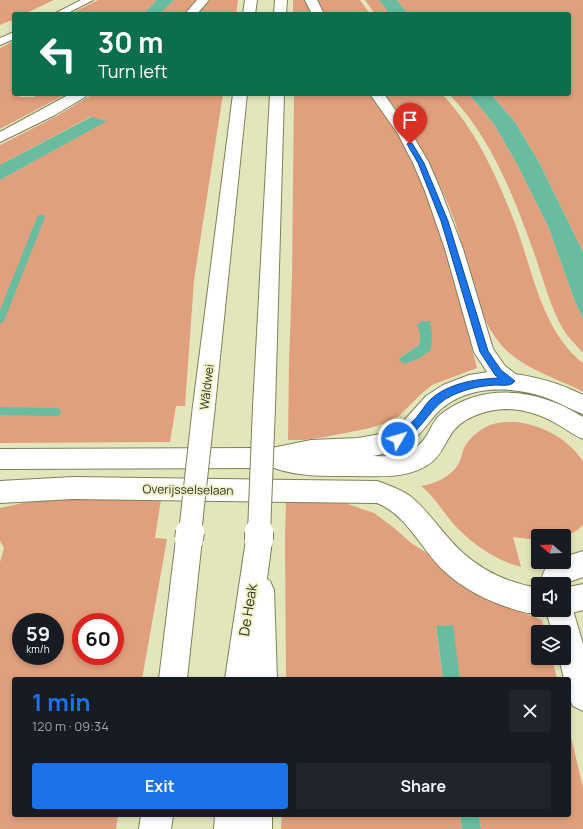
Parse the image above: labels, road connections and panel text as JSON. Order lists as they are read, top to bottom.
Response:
{
  "streets": {
    "main road": ["Wâldwei", "Overijsselselaan", "De Heak"]
  },
  "north": "left",
  "page": {
    "turn": ["30 m", "Turn left"],
    "speed": "59 km/h",
    "limit": "60",
    "heading": ["1 min", "120 m · 09:34"],
    "buttons": ["Exit", "Share"]
  }
}
